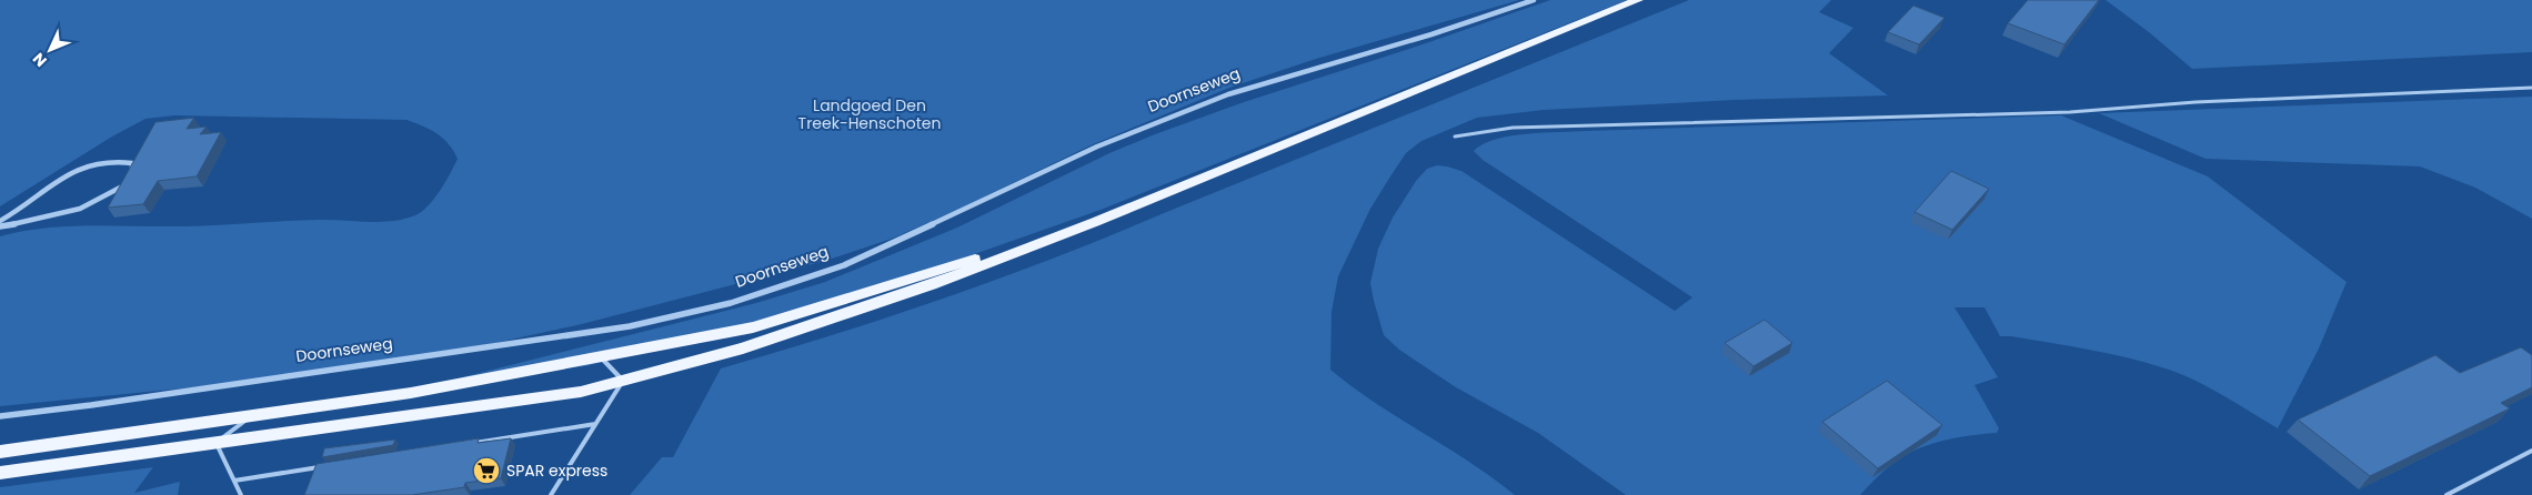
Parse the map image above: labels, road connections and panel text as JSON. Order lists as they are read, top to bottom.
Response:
{
  "streets": {
    "street": ["Doornseweg"]
  },
  "parks": ["Landgoed Den Treek-Henschoten"],
  "places": {
    "supermarket": ["SPAR express"]
  },
  "north": "bottom left"
}
